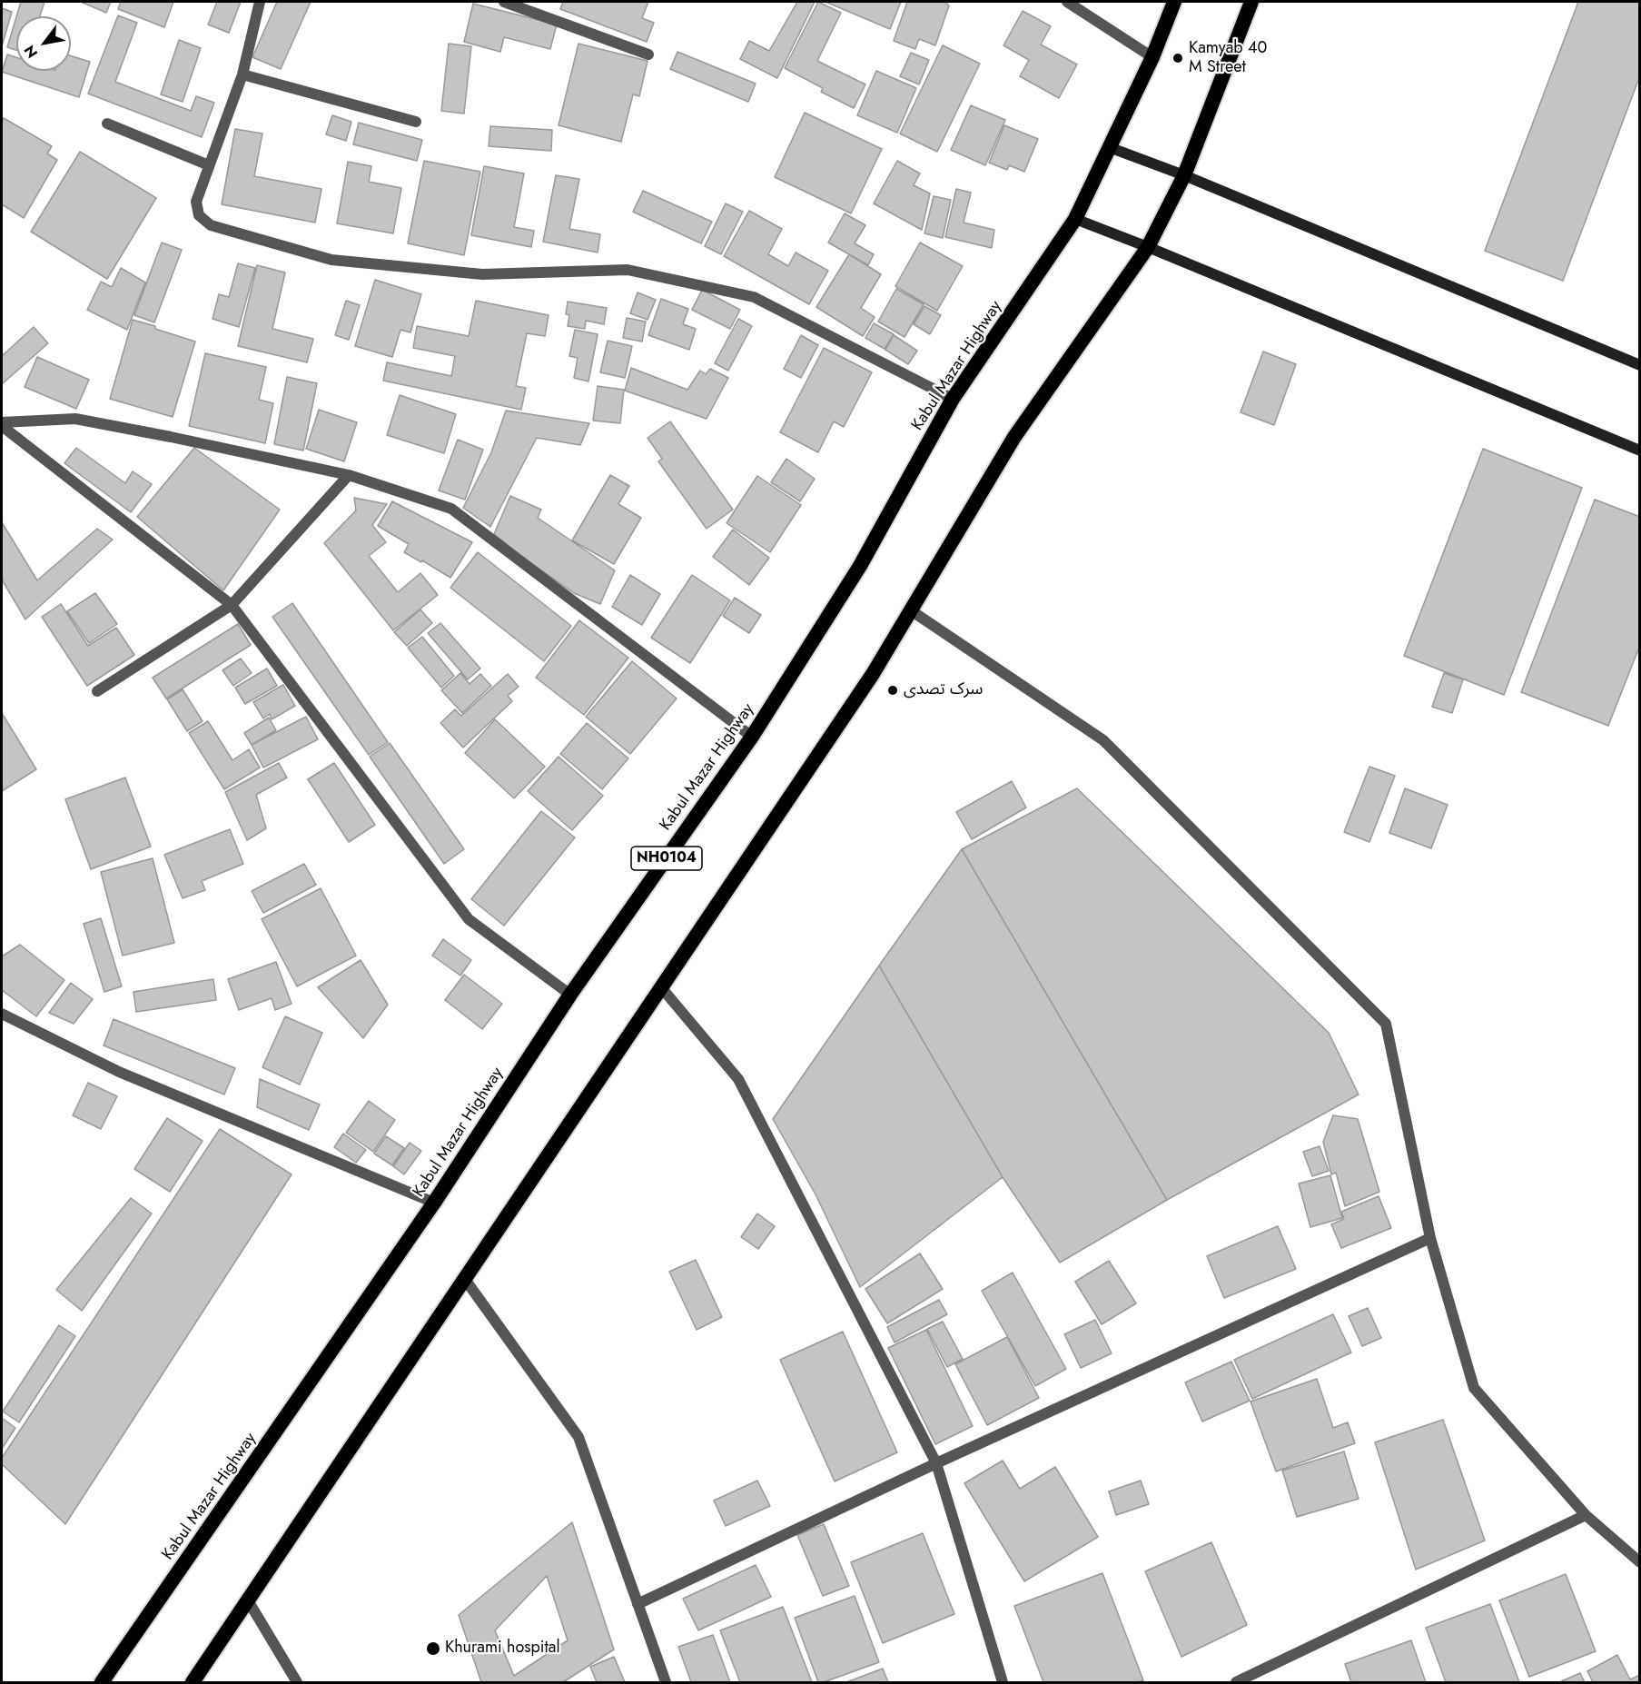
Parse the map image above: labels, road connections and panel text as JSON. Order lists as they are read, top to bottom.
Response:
{
  "streets": {
    "highway": ["Kabul Mazar Highway", "NH0104"]
  },
  "places": ["Kamyab 40 M Street", "سرک تصدی", "Khurami hospital"],
  "north": "bottom left"
}
